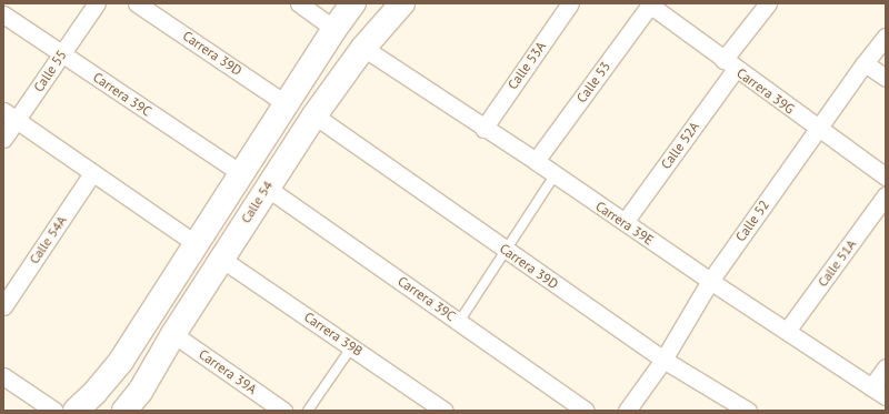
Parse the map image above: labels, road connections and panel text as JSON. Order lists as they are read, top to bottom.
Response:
{
  "streets": {
    "main road": ["Calle 54"],
    "street": [
      "Carrera 39D",
      "Calle 53A",
      "Calle 55",
      "Calle 53",
      "Carrera 39G",
      "Carrera 39C",
      "Calle 52A",
      "Calle 52",
      "Carrera 39E",
      "Calle 54A",
      "Calle 51A",
      "Carrera 39B",
      "Carrera 39A"
    ]
  },
  "crossings": [
    ["Carrera 39D", "Calle 54"],
    ["Carrera 39D", "Calle 52"],
    ["Calle 53A", "Carrera 39E"],
    ["Calle 55", "Carrera 39C"],
    ["Calle 53", "Carrera 39G"],
    ["Calle 53", "Carrera 39E"],
    ["Carrera 39G", "Calle 52A"],
    ["Carrera 39G", "Calle 52"],
    ["Carrera 39C", "Calle 54"],
    ["Calle 52A", "Carrera 39E"],
    ["Calle 54", "Carrera 39E"],
    ["Calle 54", "Carrera 39B"],
    ["Calle 54", "Carrera 39A"],
    ["Calle 52", "Carrera 39E"],
    ["Carrera 39E", "Calle 51A"]
  ]
}
